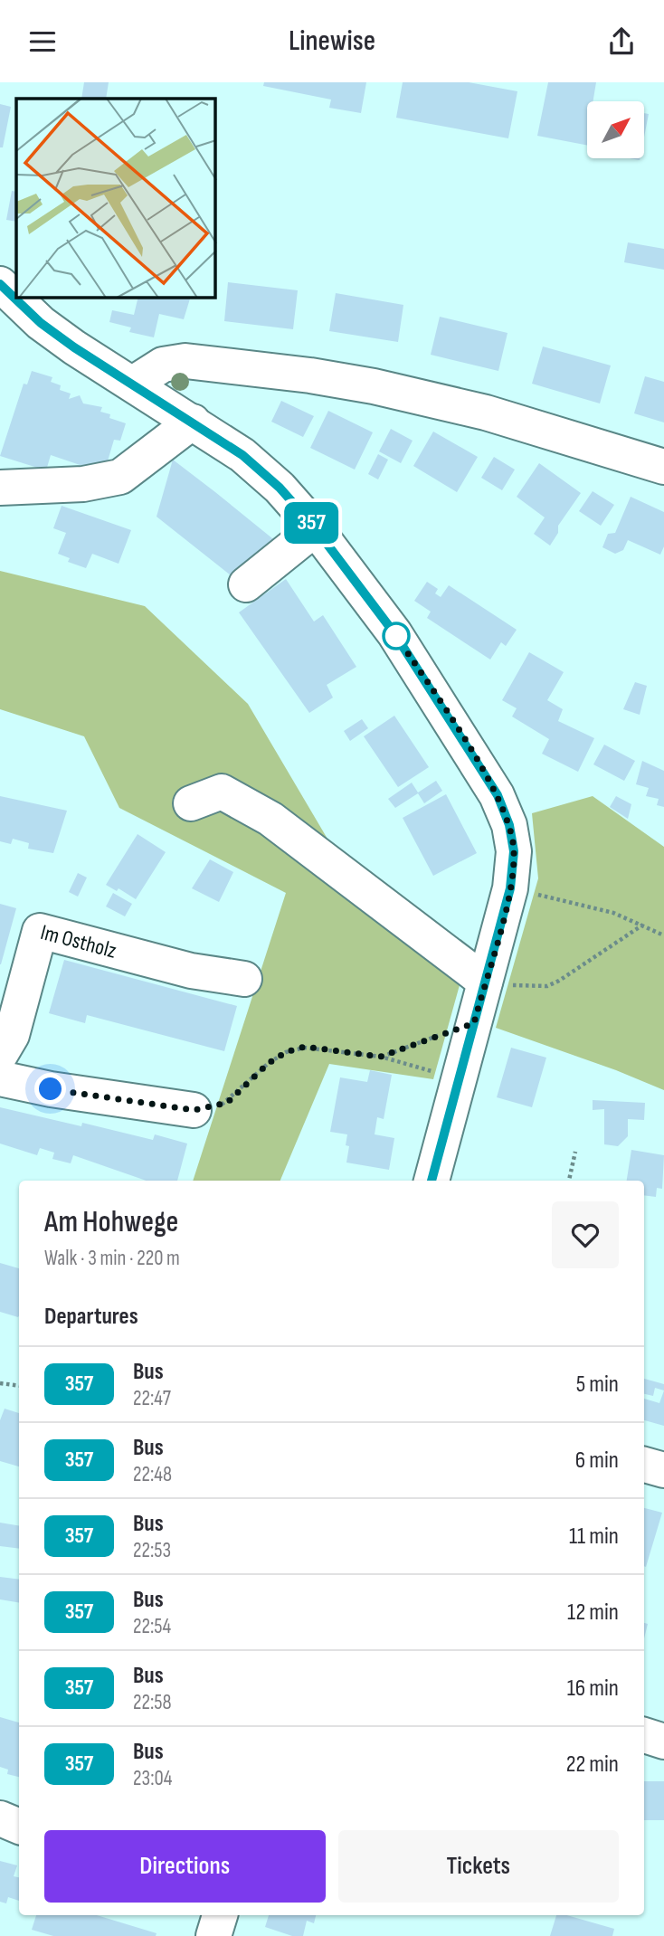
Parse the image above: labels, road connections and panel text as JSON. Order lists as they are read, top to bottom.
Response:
{
  "streets": {
    "street": ["Im Ostholz"]
  },
  "lines": ["bus line 357"],
  "north": "top right",
  "page": {
    "header": "Linewise",
    "on_map": "357",
    "heading": [
      ["Am Hohwege", "Walk · 3 min · 220 m"],
      "Departures"
    ],
    "list": [
      {
        "mark": "357",
        "name": "Bus",
        "note": "22:47",
        "value": "5 min"
      },
      {
        "mark": "357",
        "name": "Bus",
        "note": "22:48",
        "value": "6 min"
      },
      {
        "mark": "357",
        "name": "Bus",
        "note": "22:53",
        "value": "11 min"
      },
      {
        "mark": "357",
        "name": "Bus",
        "note": "22:54",
        "value": "12 min"
      },
      {
        "mark": "357",
        "name": "Bus",
        "note": "22:58",
        "value": "16 min"
      },
      {
        "mark": "357",
        "name": "Bus",
        "note": "23:04",
        "value": "22 min"
      }
    ],
    "buttons": ["Directions", "Tickets"]
  }
}
